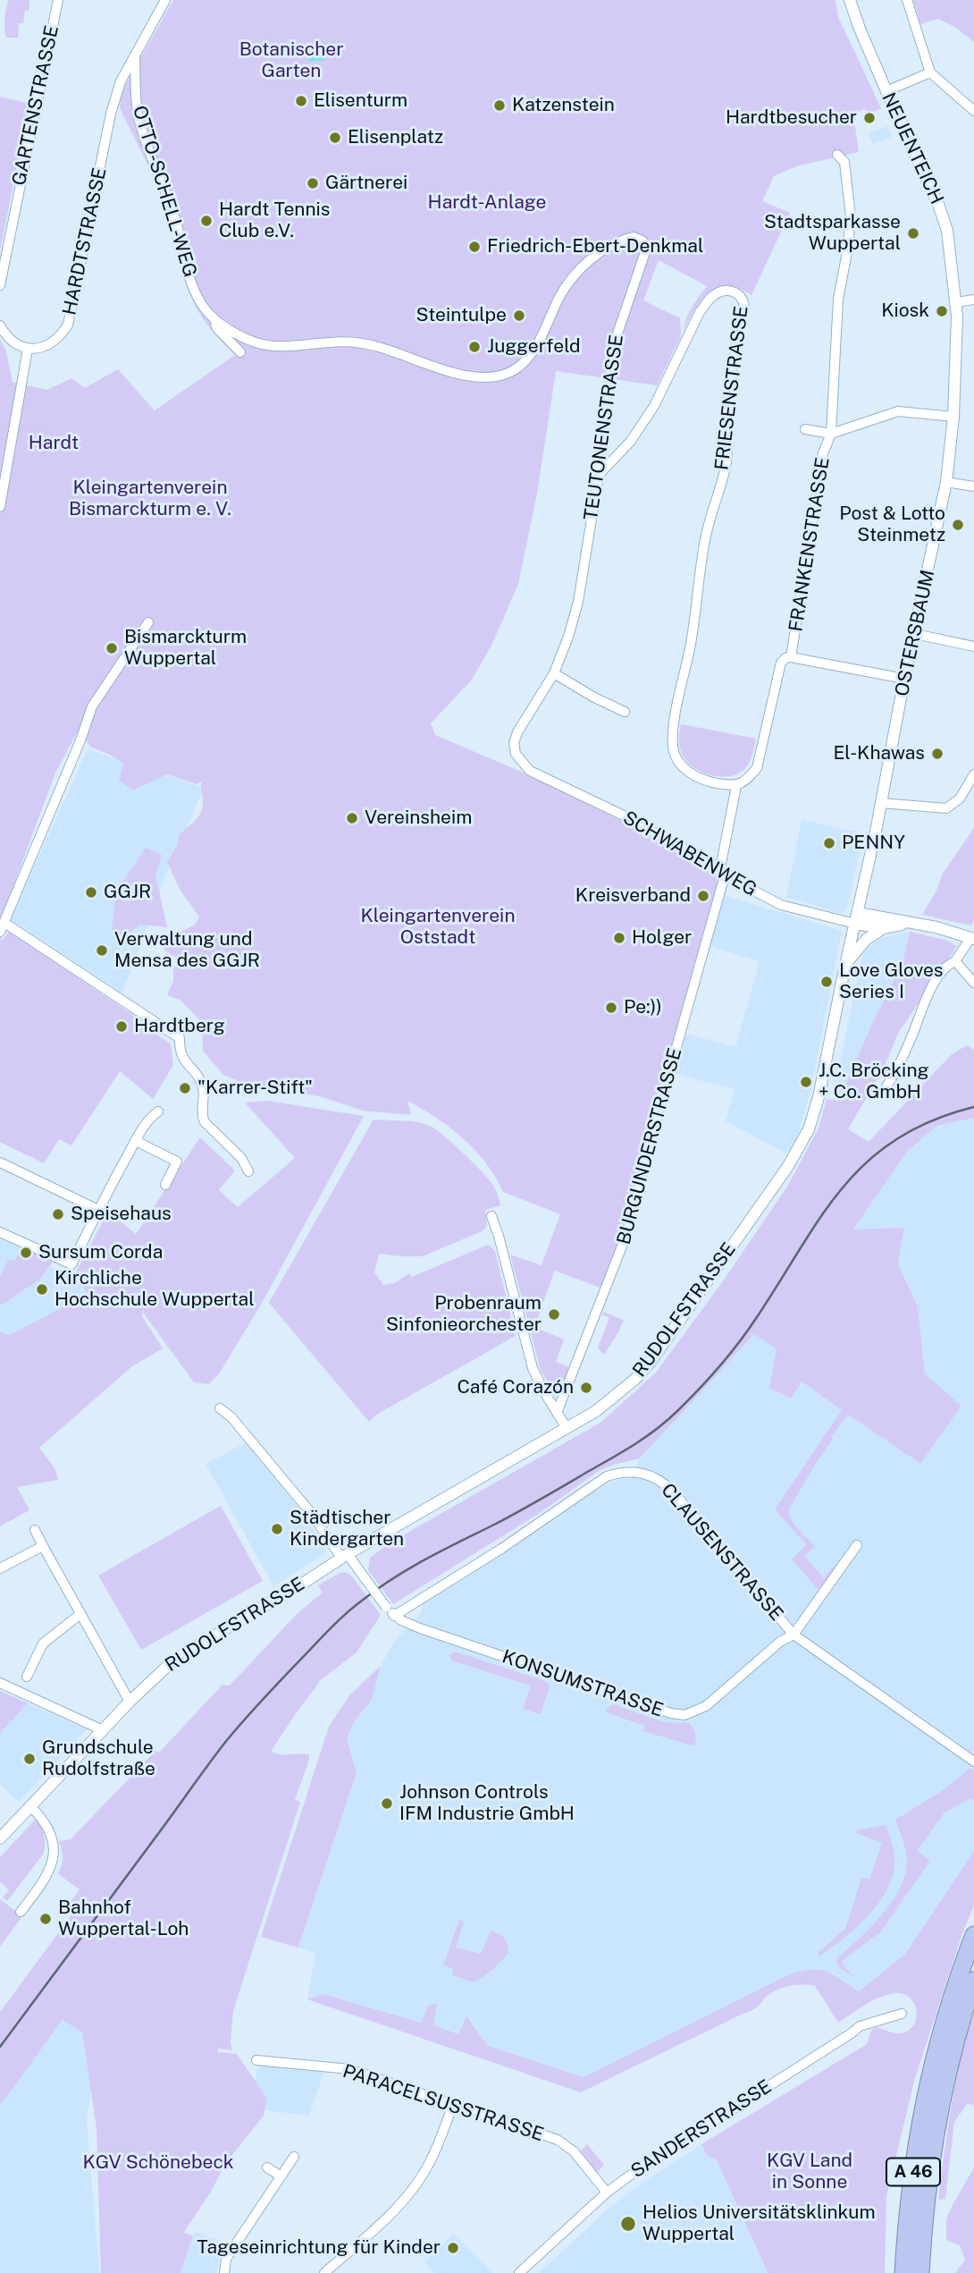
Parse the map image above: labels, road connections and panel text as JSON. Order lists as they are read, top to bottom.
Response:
{
  "streets": {
    "highway": ["A 46"],
    "street": [
      "GARTENSTRASSE",
      "NEUENTEICH",
      "OTTO-SCHELL-WEG",
      "HARDTSTRASSE",
      "FRIESENSTRASSE",
      "TEUTONENSTRASSE",
      "FRANKENSTRASSE",
      "OSTERSBAUM",
      "SCHWABENWEG",
      "BURGUNDERSTRASSE",
      "RUDOLFSTRASSE",
      "CLAUSENSTRASSE",
      "KONSUMSTRASSE",
      "PARACELSUSSTRASSE",
      "SANDERSTRASSE"
    ]
  },
  "crossings": [
    ["NEUENTEICH", "OSTERSBAUM"],
    ["OTTO-SCHELL-WEG", "HARDTSTRASSE"],
    ["OTTO-SCHELL-WEG", "TEUTONENSTRASSE"],
    ["FRIESENSTRASSE", "TEUTONENSTRASSE"],
    ["FRIESENSTRASSE", "BURGUNDERSTRASSE"],
    ["TEUTONENSTRASSE", "SCHWABENWEG"],
    ["OSTERSBAUM", "SCHWABENWEG"],
    ["OSTERSBAUM", "RUDOLFSTRASSE"],
    ["SCHWABENWEG", "BURGUNDERSTRASSE"],
    ["SCHWABENWEG", "RUDOLFSTRASSE"],
    ["RUDOLFSTRASSE", "KONSUMSTRASSE"],
    ["CLAUSENSTRASSE", "KONSUMSTRASSE"],
    ["PARACELSUSSTRASSE", "SANDERSTRASSE"]
  ],
  "parks": [
    "Botanischer Garten",
    "Hardt-Anlage",
    "Hardt",
    "Kleingartenverein Bismarckturm e. V.",
    "Kleingartenverein Oststadt",
    "KGV Land in Sonne",
    "KGV Schönebeck"
  ],
  "places": [
    "Elisenturm",
    "Katzenstein",
    "Hardtbesucher",
    "Elisenplatz",
    "Gärtnerei",
    "Hardt Tennis Club e.V.",
    "Stadtsparkasse Wuppertal",
    "Friedrich-Ebert-Denkmal",
    "Kiosk",
    "Steintulpe",
    "Juggerfeld",
    "Post & Lotto Steinmetz",
    "Bismarckturm Wuppertal",
    "El-Khawas",
    "Vereinsheim",
    "PENNY",
    "GGJR",
    "Kreisverband",
    "Holger",
    "Verwaltung und Mensa des GGJR",
    "Love Gloves Series I",
    "Pe:))",
    "Hardtberg",
    "J.C. Bröcking + Co. GmbH",
    "\"Karrer-Stift\"",
    "Speisehaus",
    "Sursum Corda",
    "Kirchliche Hochschule Wuppertal",
    "Probenraum Sinfonieorchester",
    "Café Corazón",
    "Städtischer Kindergarten",
    "Grundschule Rudolfstraße",
    "Johnson Controls IFM Industrie GmbH",
    "Bahnhof Wuppertal-Loh",
    "Helios Universitätsklinkum Wuppertal",
    "Tageseinrichtung für Kinder"
  ]
}
